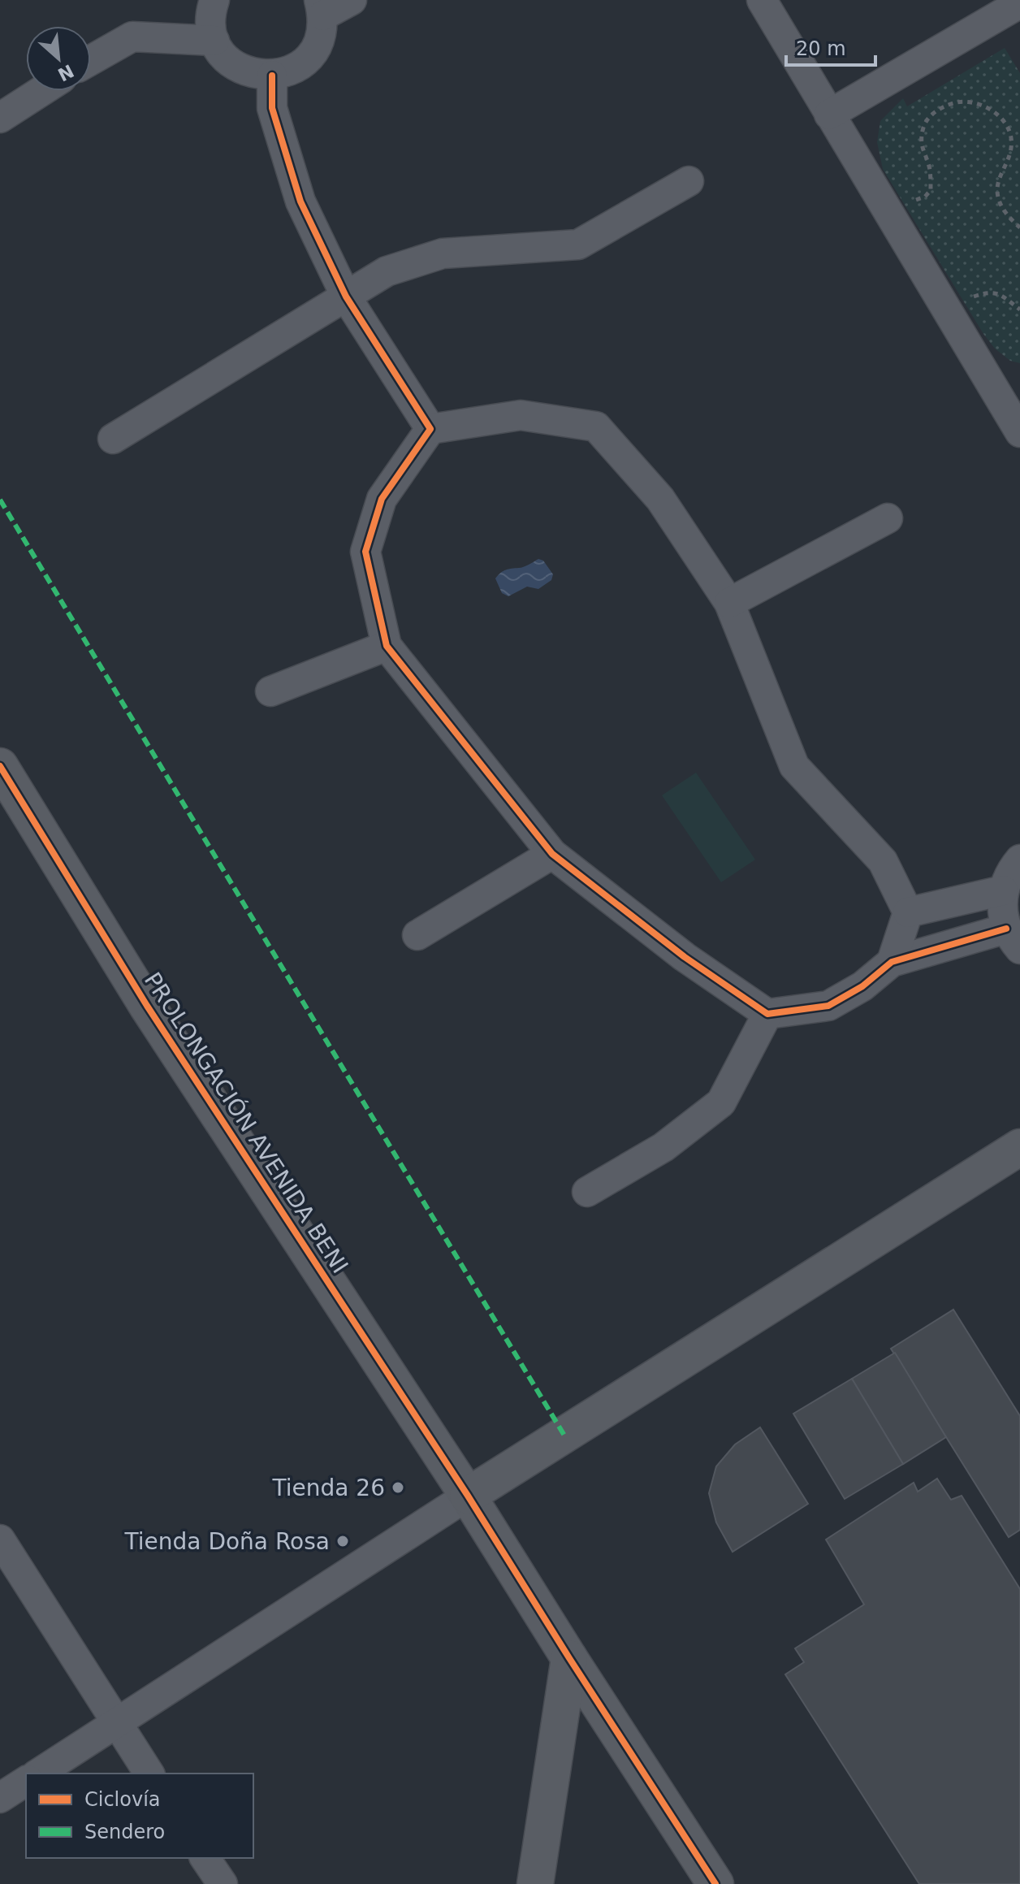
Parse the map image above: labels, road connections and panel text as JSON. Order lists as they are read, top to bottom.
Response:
{
  "streets": {
    "street": ["PROLONGACIÓN AVENIDA BENI"]
  },
  "places": ["Tienda 26", "Tienda Doña Rosa"],
  "legend": ["Ciclovía", "Sendero"],
  "scale_bar": "20 m",
  "north": "bottom right"
}
